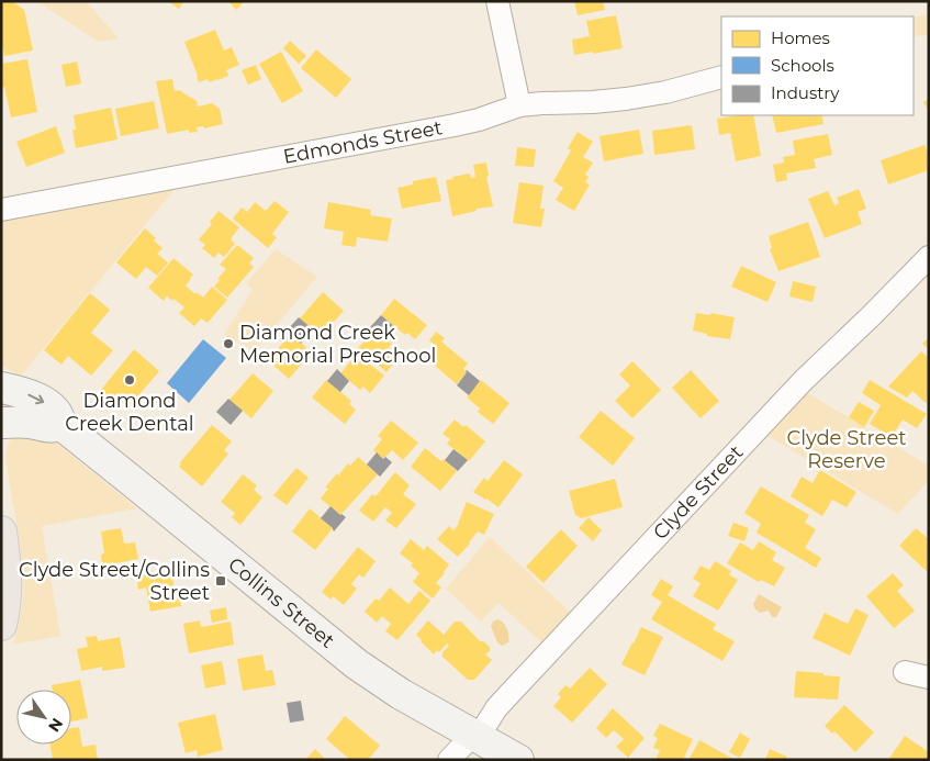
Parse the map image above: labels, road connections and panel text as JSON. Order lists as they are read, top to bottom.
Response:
{
  "streets": {
    "street": ["Edmonds Street", "Clyde Street", "Collins Street"]
  },
  "crossings": [
    ["Clyde Street", "Collins Street"]
  ],
  "parks": ["Clyde Street Reserve"],
  "places": {
    "other": ["Diamond Creek Memorial Preschool", "Diamond Creek Dental"],
    "transit": ["Clyde Street/Collins Street"]
  },
  "legend": ["Homes", "Schools", "Industry"],
  "north": "bottom right"
}
